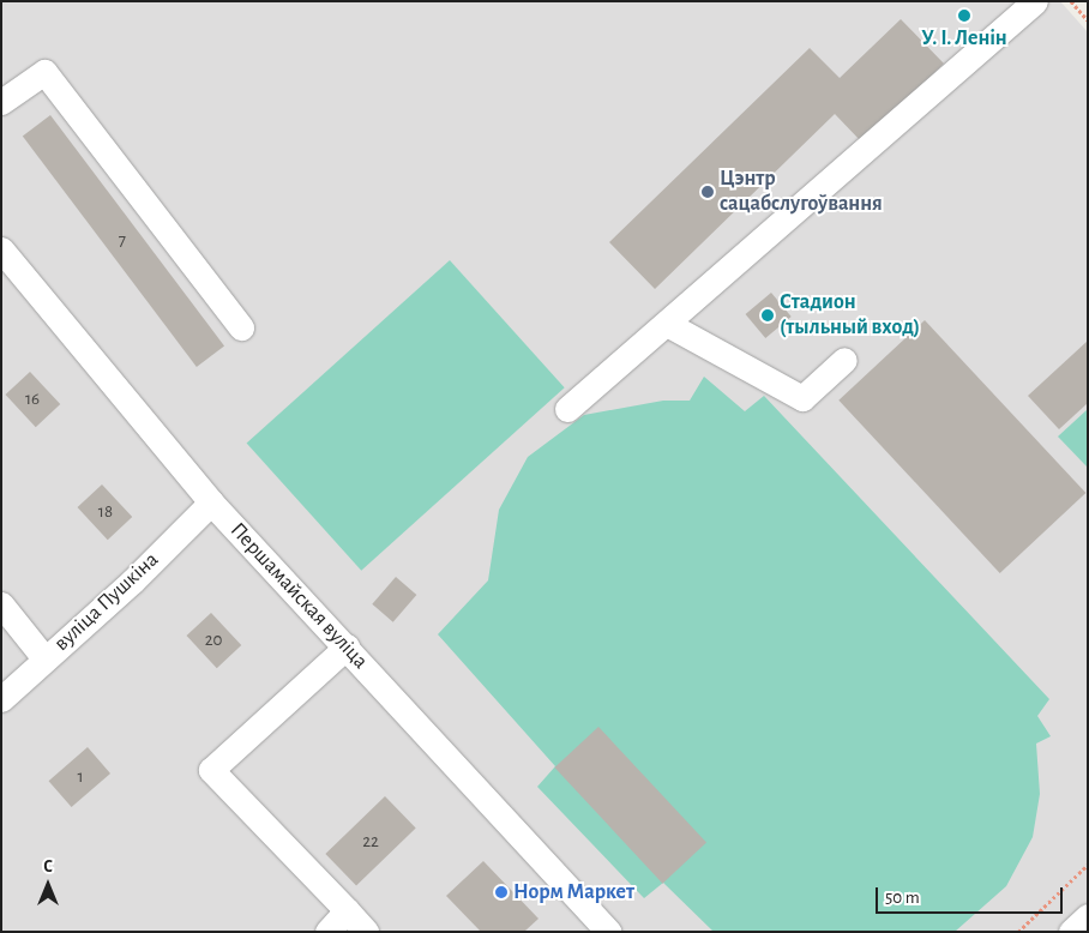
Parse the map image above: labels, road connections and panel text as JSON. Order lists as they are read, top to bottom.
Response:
{
  "streets": {
    "street": ["Першамайская вуліца", "вуліца Пушкіна"]
  },
  "crossings": [
    ["Першамайская вуліца", "вуліца Пушкіна"]
  ],
  "places": [
    "У. І. Ленін",
    "Цэнтр сацабслугоўвання",
    "Стадион (тыльный вход)",
    "Норм Маркет"
  ],
  "house_numbers": [
    "7",
    "16",
    "18",
    "20",
    "1",
    "22"
  ],
  "scale_bar": "50 m",
  "north": "top"
}
